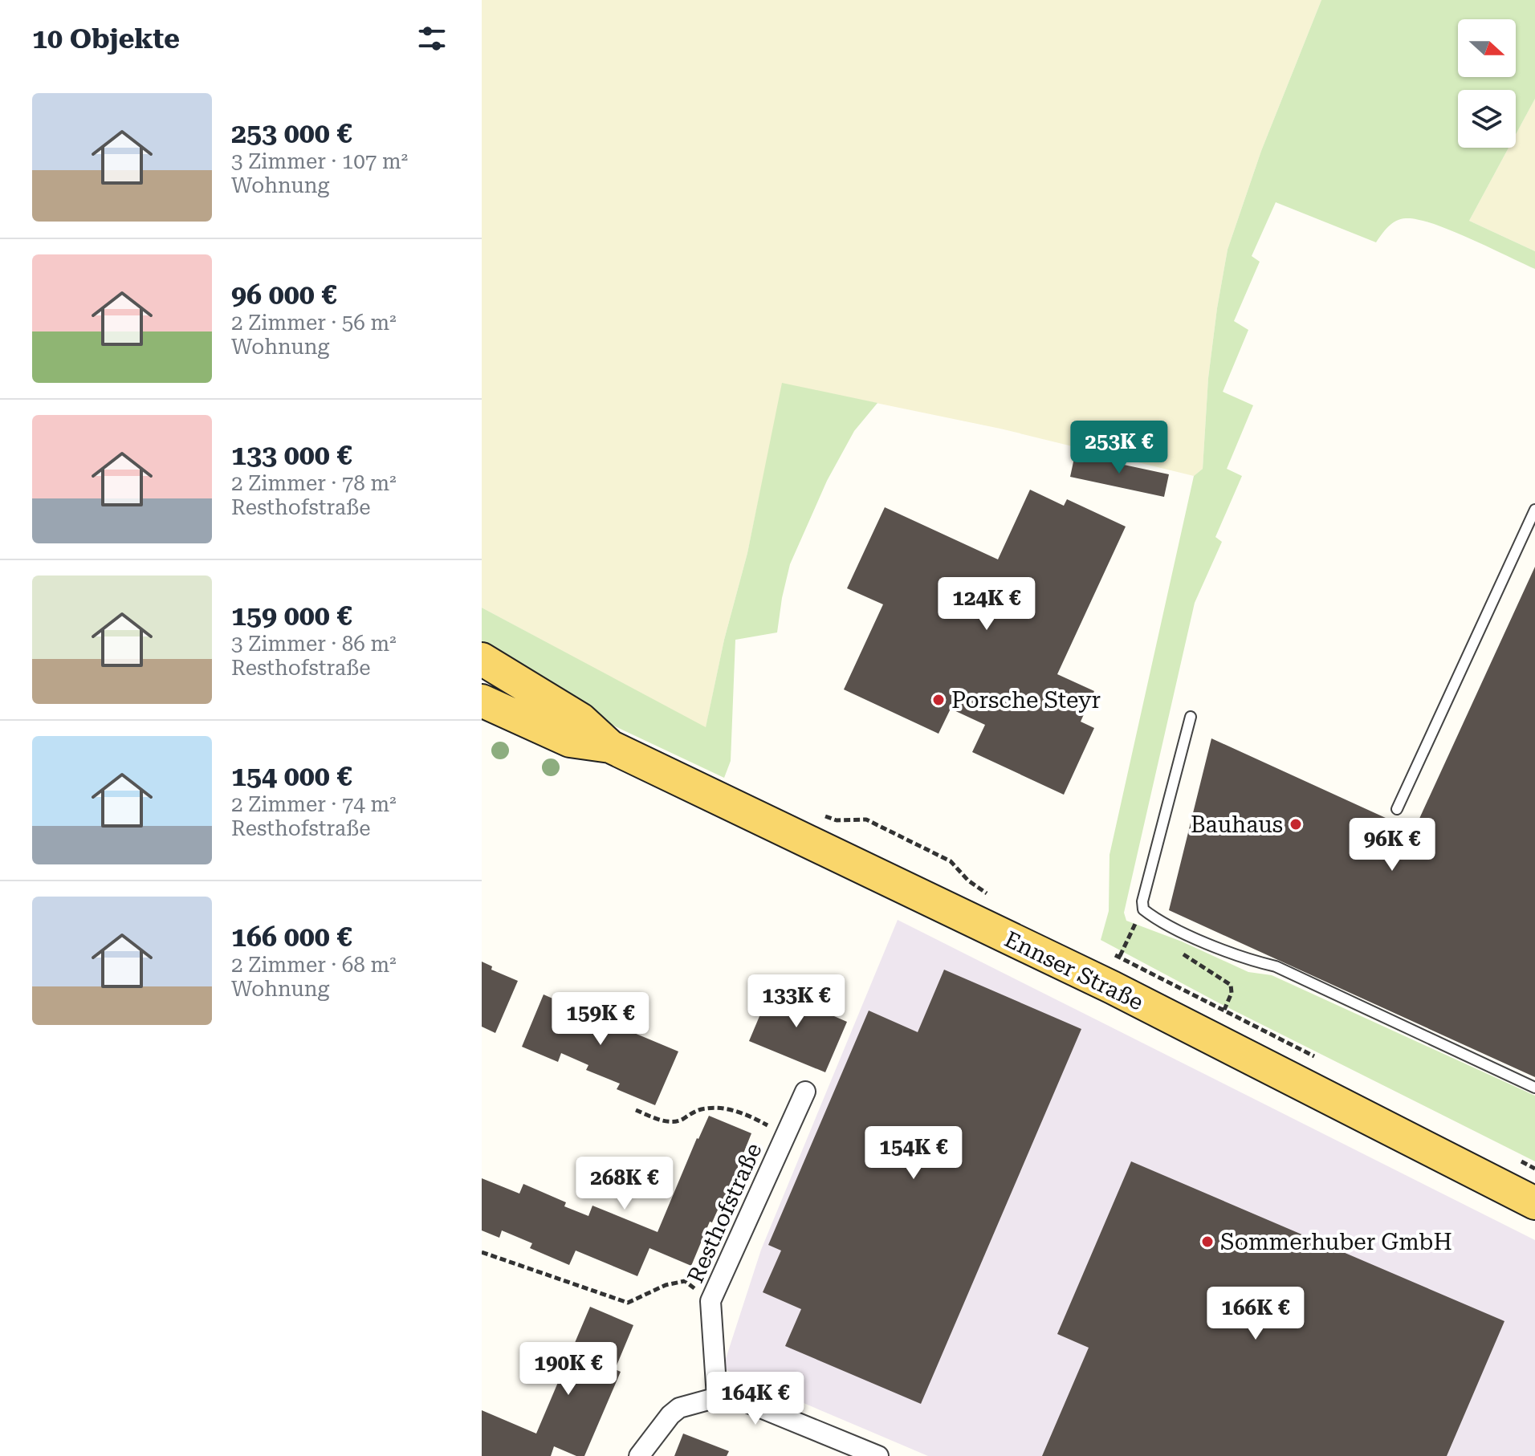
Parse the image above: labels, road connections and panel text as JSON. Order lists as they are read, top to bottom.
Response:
{
  "streets": {
    "main road": ["Ennser Straße"],
    "street": ["Resthofstraße"]
  },
  "places": ["Porsche Steyr", "Bauhaus", "Sommerhuber GmbH"],
  "north": "right",
  "page": {
    "heading": "10 Objekte",
    "list": [
      {
        "name": "253 000 €",
        "note": "3 Zimmer · 107 m² · Wohnung"
      },
      {
        "name": "96 000 €",
        "note": "2 Zimmer · 56 m² · Wohnung"
      },
      {
        "name": "133 000 €",
        "note": "2 Zimmer · 78 m² · Resthofstraße"
      },
      {
        "name": "159 000 €",
        "note": "3 Zimmer · 86 m² · Resthofstraße"
      },
      {
        "name": "154 000 €",
        "note": "2 Zimmer · 74 m² · Resthofstraße"
      },
      {
        "name": "166 000 €",
        "note": "2 Zimmer · 68 m² · Wohnung"
      }
    ],
    "price": [
      "253K €",
      "124K €",
      "96K €",
      "133K €",
      "159K €",
      "154K €",
      "268K €",
      "166K €",
      "190K €",
      "164K €"
    ]
  }
}
